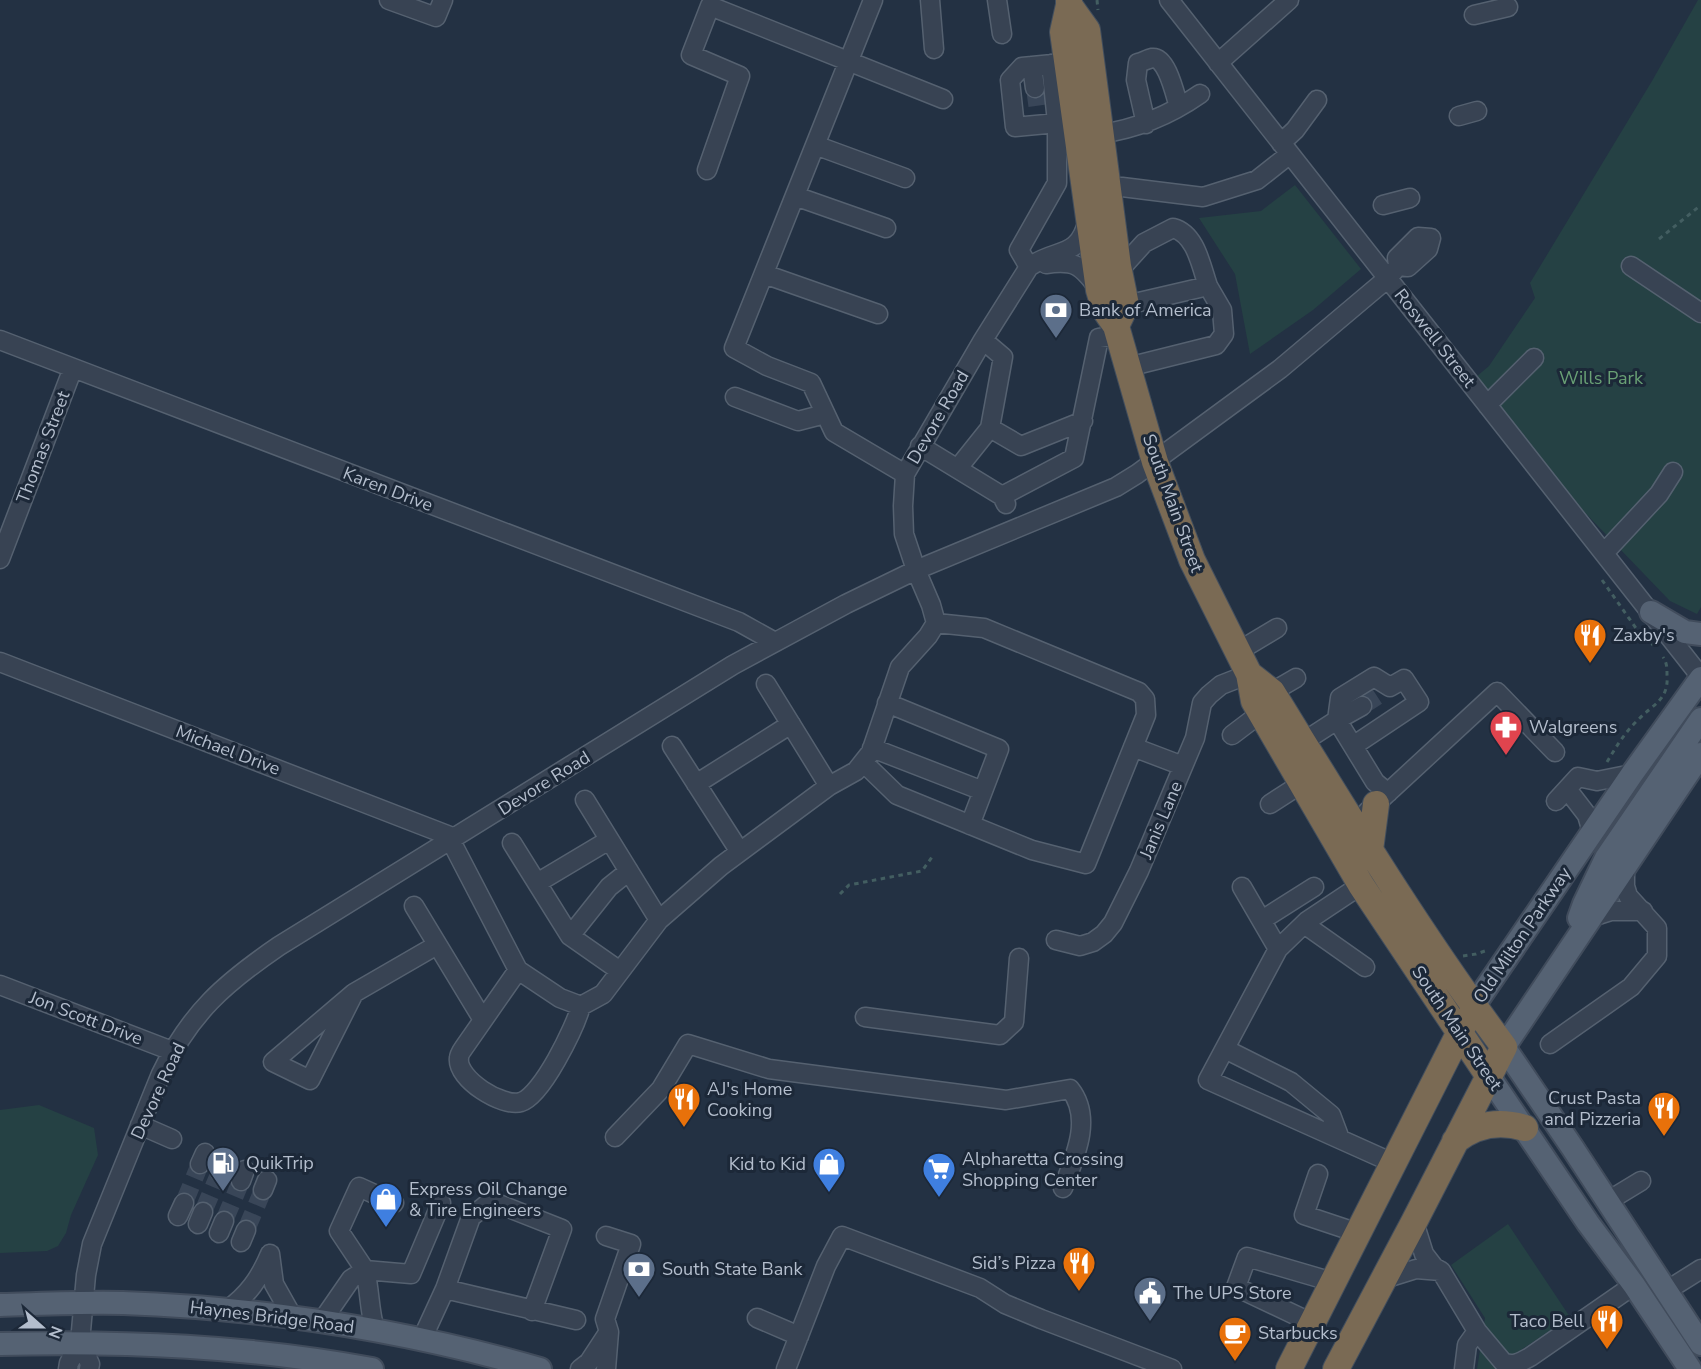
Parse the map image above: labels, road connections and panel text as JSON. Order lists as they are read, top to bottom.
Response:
{
  "streets": {
    "highway": ["South Main Street", "Old Milton Parkway"],
    "main road": ["Haynes Bridge Road"],
    "street": [
      "Roswell Street",
      "Devore Road",
      "Thomas Street",
      "Karen Drive",
      "Michael Drive",
      "Janis Lane",
      "Jon Scott Drive"
    ]
  },
  "crossings": [
    ["Roswell Street", "Old Milton Parkway"],
    ["Devore Road", "Karen Drive"],
    ["Devore Road", "Michael Drive"],
    ["Devore Road", "Jon Scott Drive"],
    ["Devore Road", "Haynes Bridge Road"],
    ["Thomas Street", "Karen Drive"],
    ["South Main Street", "Janis Lane"],
    ["South Main Street", "Old Milton Parkway"]
  ],
  "parks": ["Wills Park"],
  "places": {
    "bank": ["Bank of America", "South State Bank"],
    "restaurant": [
      "Zaxby's",
      "AJ's Home Cooking",
      "Crust Pasta and Pizzeria",
      "Sid’s Pizza",
      "Taco Bell"
    ],
    "pharmacy": ["Walgreens"],
    "fuel station": ["QuikTrip"],
    "shop": ["Kid to Kid", "Express Oil Change & Tire Engineers"],
    "supermarket": ["Alpharetta Crossing Shopping Center"],
    "public building": ["The UPS Store"],
    "cafe": ["Starbucks"]
  },
  "north": "right"
}
